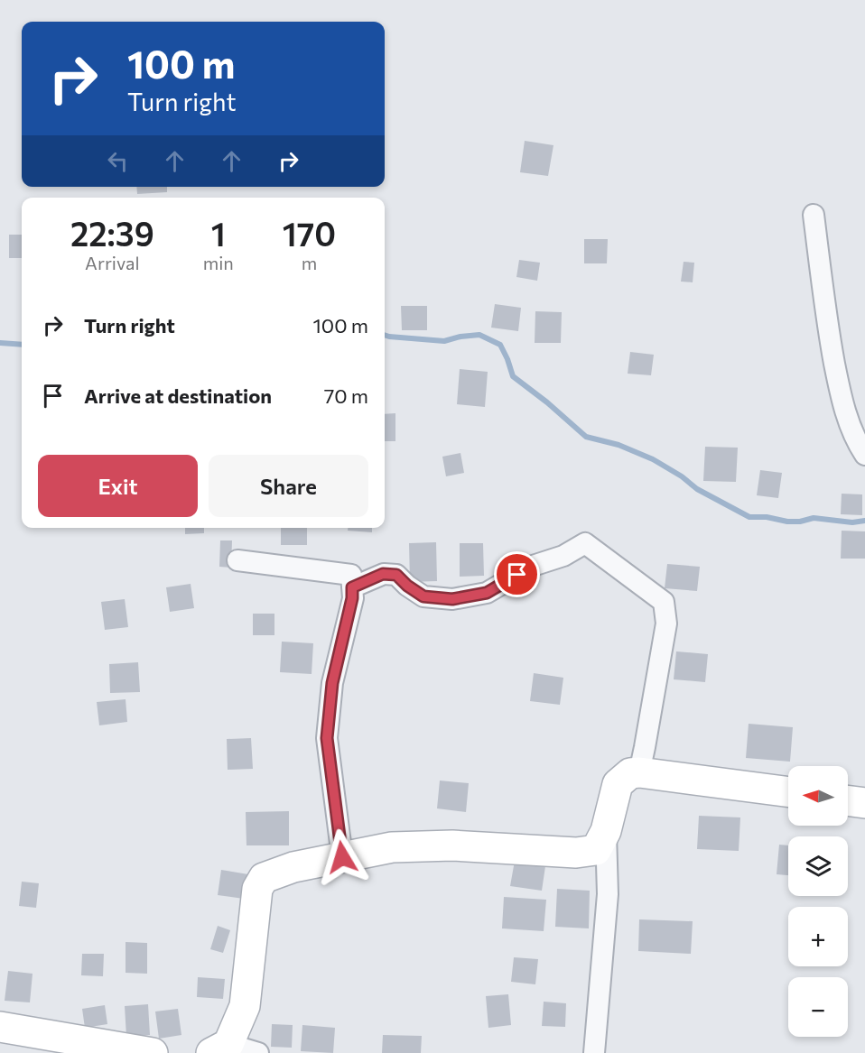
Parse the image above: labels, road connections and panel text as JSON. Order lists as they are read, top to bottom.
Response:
{
  "north": "left",
  "page": {
    "turn": ["100 m", "Turn right"],
    "eta": [
      "22:39",
      "Arrival",
      "1",
      "min",
      "170",
      "m"
    ],
    "list": [
      {
        "name": "Turn right",
        "value": "100 m"
      },
      {
        "name": "Arrive at destination",
        "value": "70 m"
      }
    ],
    "buttons": ["Exit", "Share"],
    "map_buttons": ["+", "−"]
  }
}
